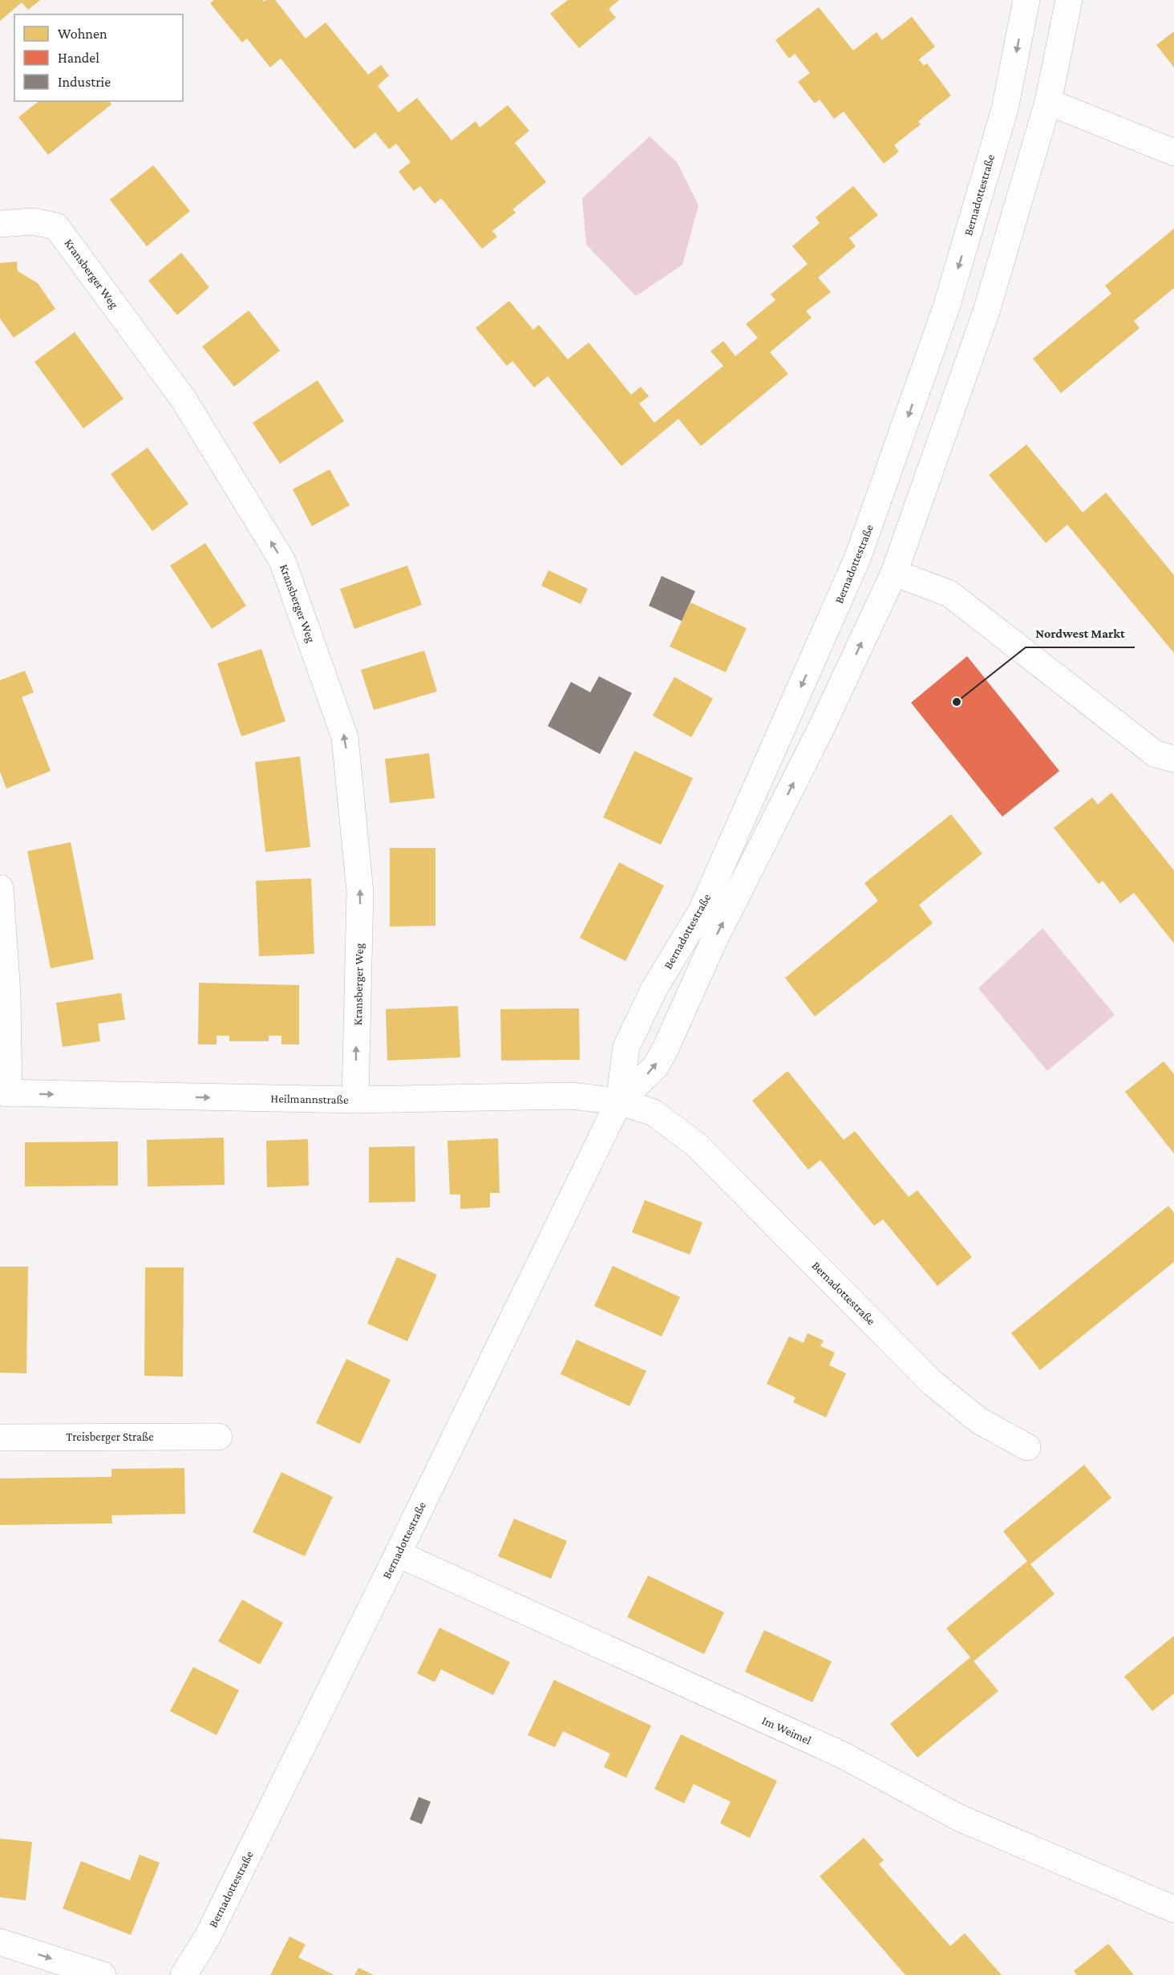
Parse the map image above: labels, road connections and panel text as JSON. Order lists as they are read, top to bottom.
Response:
{
  "streets": {
    "street": [
      "Bernadottestraße",
      "Kransberger Weg",
      "Heilmannstraße",
      "Treisberger Straße",
      "Im Weimel"
    ]
  },
  "crossings": [
    ["Bernadottestraße", "Heilmannstraße"],
    ["Bernadottestraße", "Im Weimel"],
    ["Kransberger Weg", "Heilmannstraße"]
  ],
  "one_way": ["Kransberger Weg", "Heilmannstraße"],
  "places": ["Nordwest Markt"],
  "legend": ["Wohnen", "Handel", "Industrie"]
}
